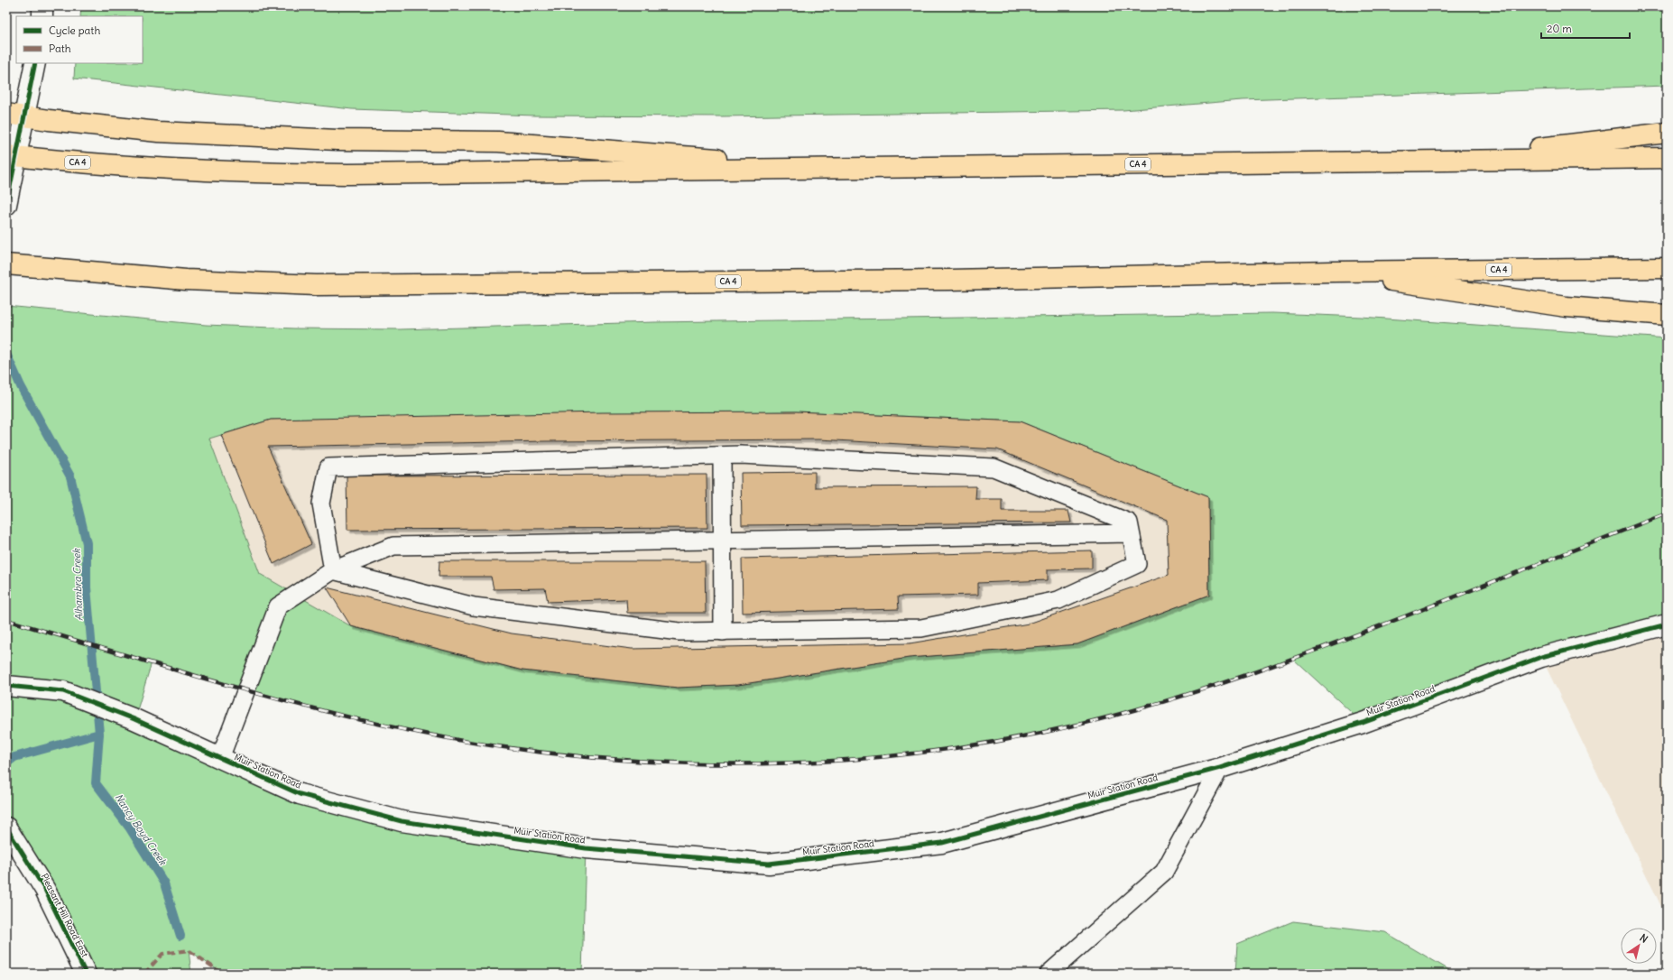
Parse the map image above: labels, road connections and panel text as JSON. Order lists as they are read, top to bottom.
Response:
{
  "streets": {
    "highway": ["CA 4"],
    "street": ["Muir Station Road", "Pleasant Hill Road East"]
  },
  "water": ["Alhambra Creek", "Nancy Boyd Creek"],
  "legend": ["Cycle path", "Path"],
  "scale_bar": "20 m",
  "north": "top right"
}
